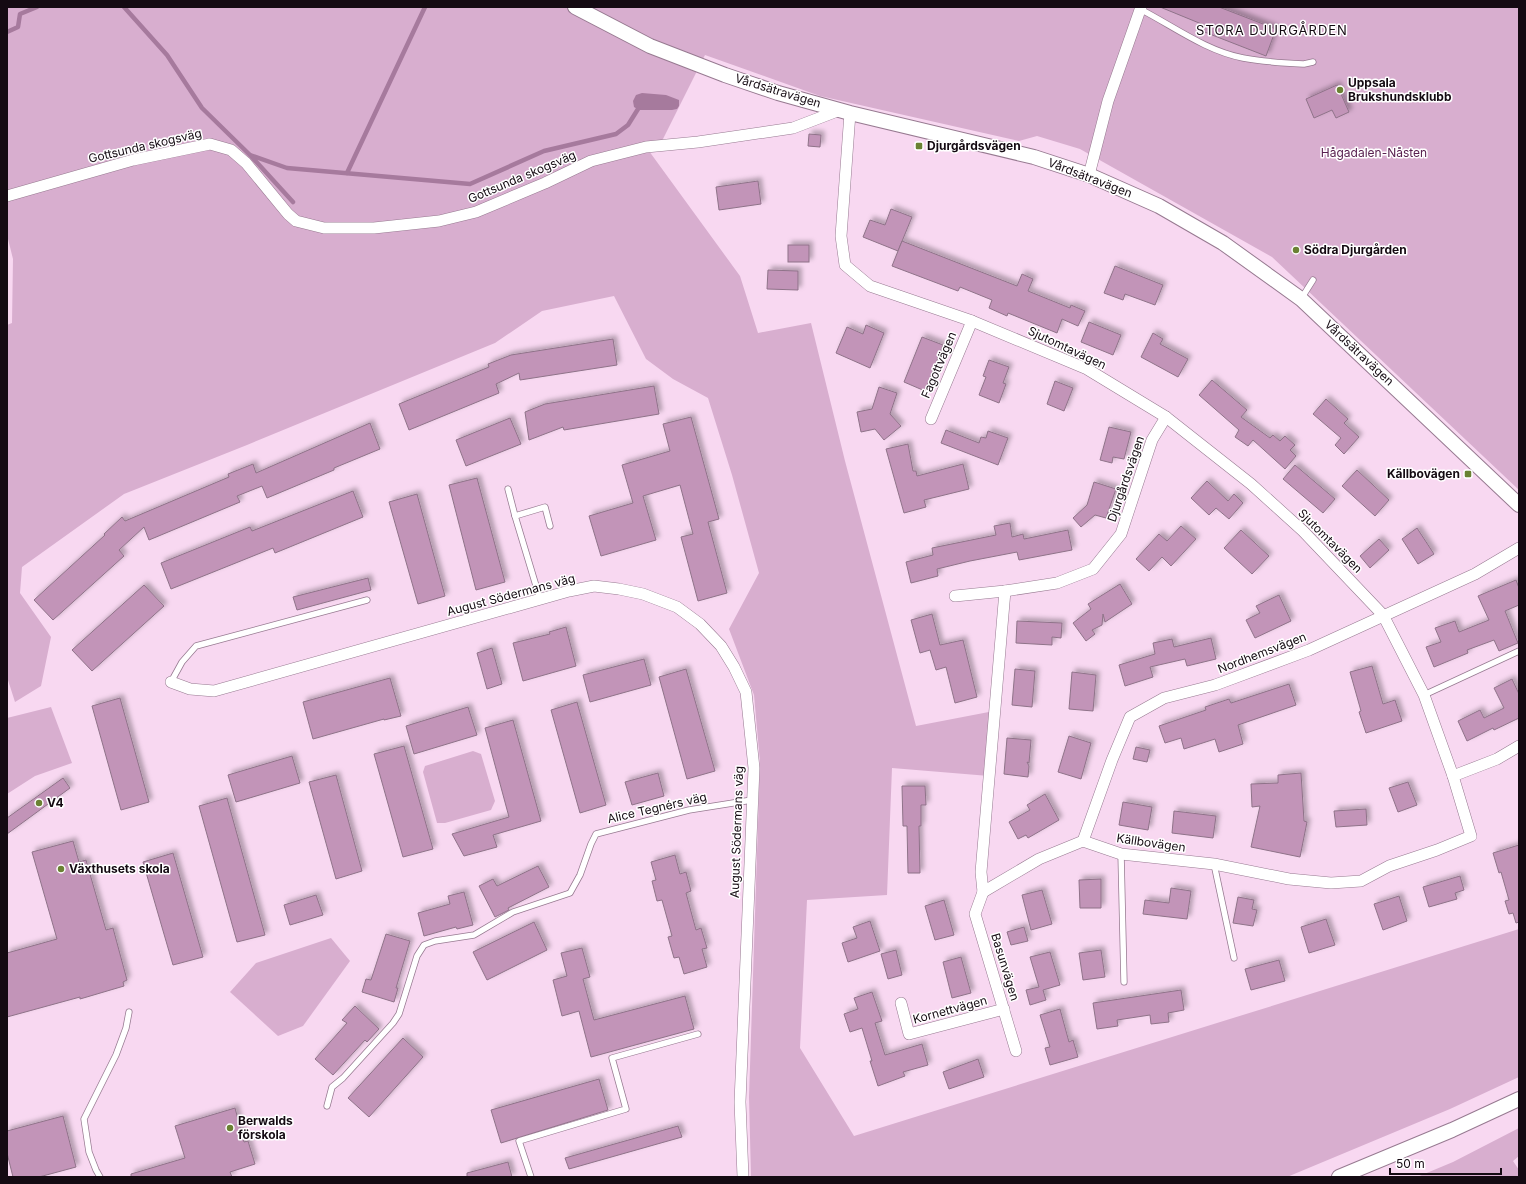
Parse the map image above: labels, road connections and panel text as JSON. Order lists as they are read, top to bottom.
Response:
{
  "streets": {
    "street": [
      "Vårdsätravägen",
      "Gottsunda skogsväg",
      "Sjutomtavägen",
      "Fagottvägen",
      "Djurgårdsvägen",
      "August Södermans väg",
      "Nordhemsvägen",
      "Källbovägen",
      "Basunvägen",
      "Kornettvägen"
    ],
    "lane": ["Alice Tegnérs väg"]
  },
  "crossings": [
    ["Vårdsätravägen", "Gottsunda skogsväg"],
    ["Vårdsätravägen", "Sjutomtavägen"],
    ["Gottsunda skogsväg", "Sjutomtavägen"],
    ["Sjutomtavägen", "Fagottvägen"],
    ["Sjutomtavägen", "Djurgårdsvägen"],
    ["Sjutomtavägen", "Nordhemsvägen"],
    ["Sjutomtavägen", "Källbovägen"],
    ["August Södermans väg", "Alice Tegnérs väg"],
    ["Nordhemsvägen", "Källbovägen"],
    ["Basunvägen", "Kornettvägen"]
  ],
  "districts": ["STORA DJURGÅRDEN"],
  "parks": ["Hågadalen-Nåsten"],
  "places": {
    "other": [
      "Uppsala Brukshundsklubb",
      "Södra Djurgården",
      "V4",
      "Växthusets skola",
      "Berwalds förskola"
    ],
    "transit": ["Djurgårdsvägen", "Källbovägen"]
  },
  "scale_bar": "50 m"
}
